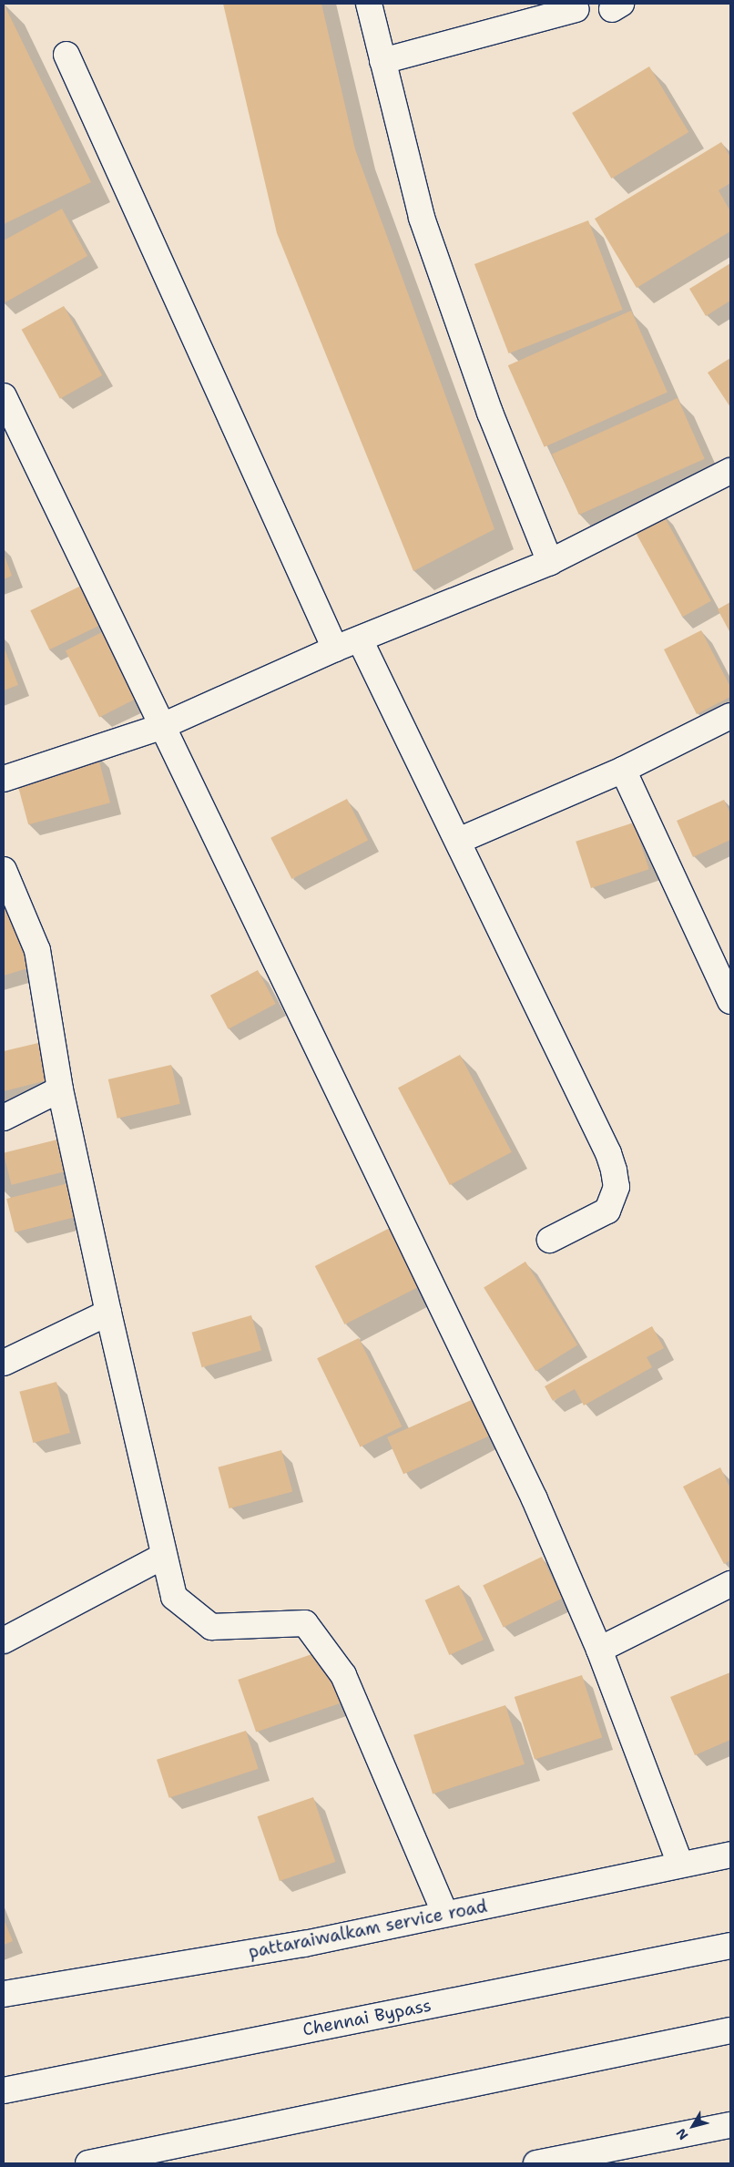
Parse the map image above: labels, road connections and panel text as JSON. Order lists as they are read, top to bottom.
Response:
{
  "streets": {
    "main road": ["pattaraiwalkam service road", "Chennai Bypass"]
  },
  "north": "bottom left"
}
